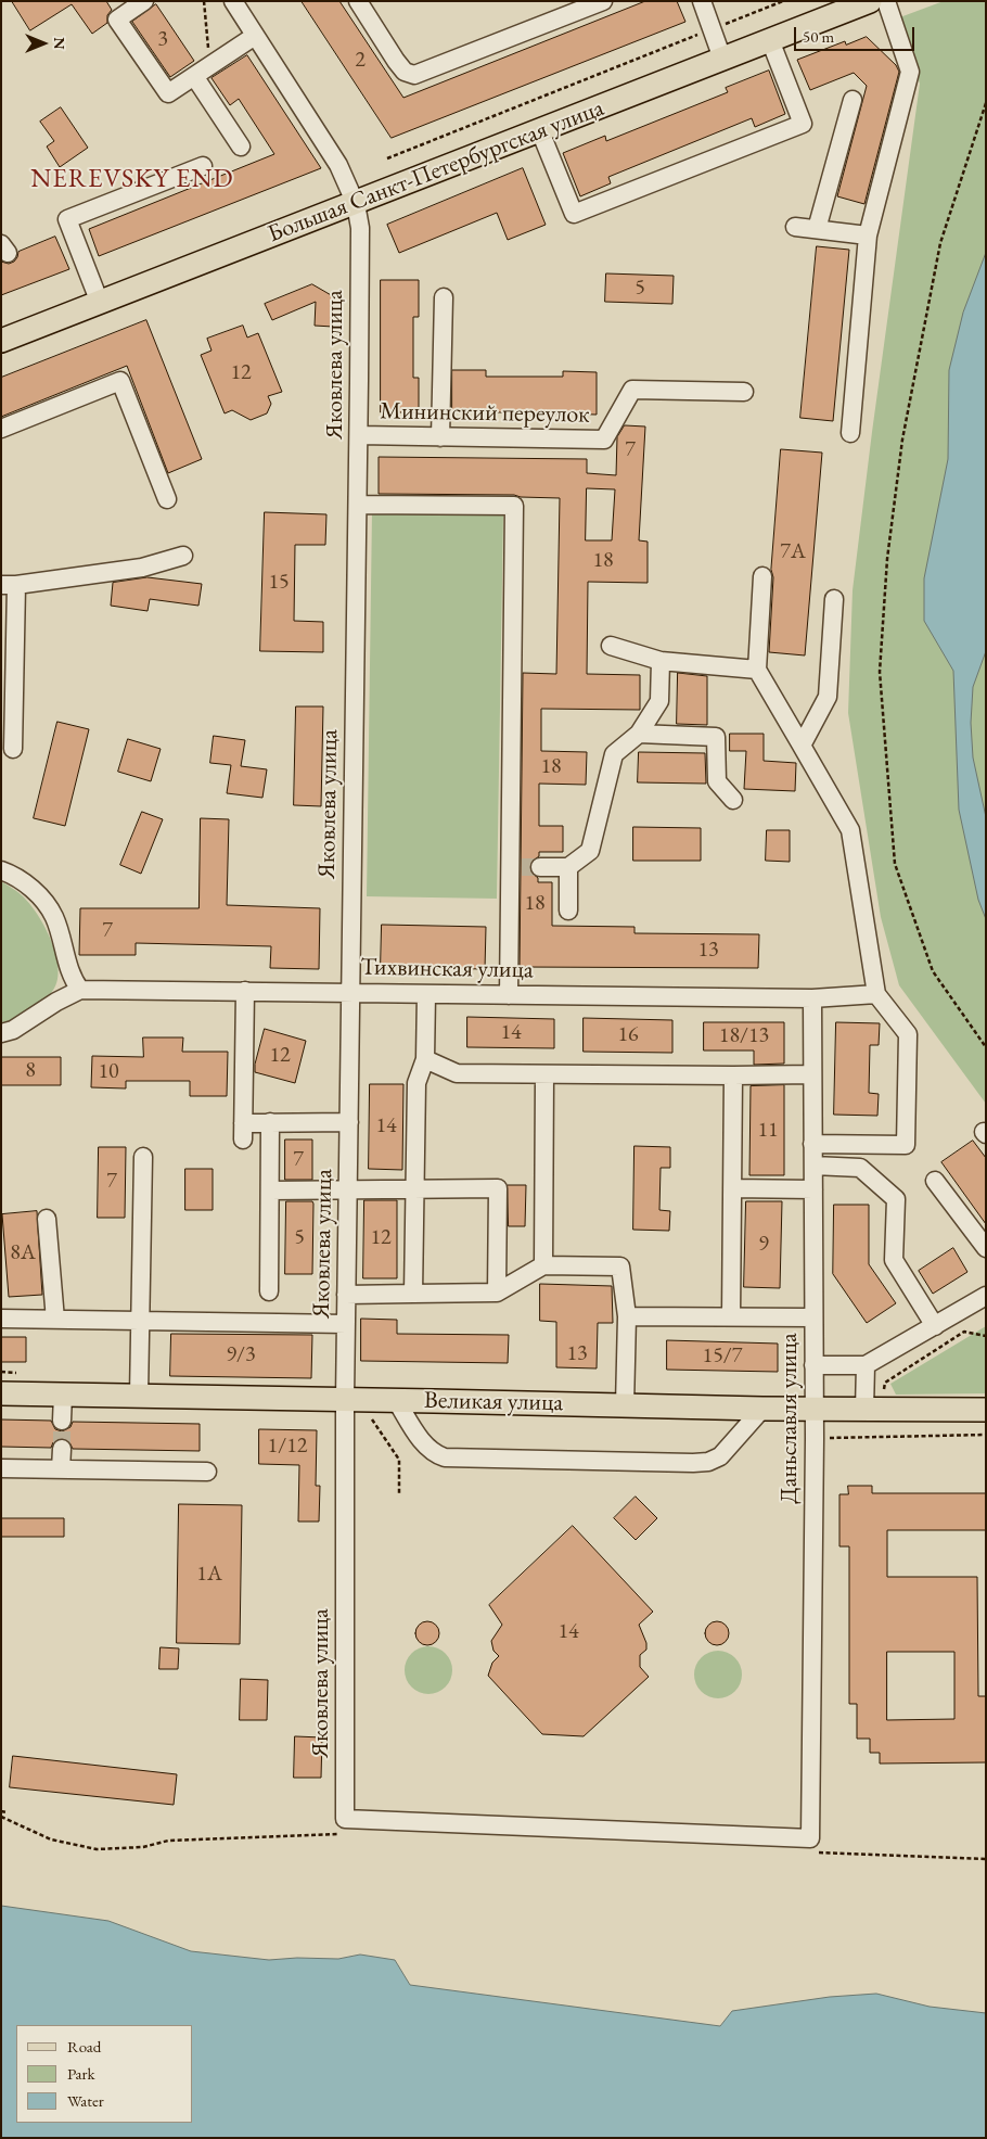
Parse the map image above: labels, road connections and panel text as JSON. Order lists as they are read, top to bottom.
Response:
{
  "streets": {
    "main road": ["Большая Санкт-Петербургская улица", "Великая улица"],
    "street": [
      "Яковлева улица",
      "Мининский переулок",
      "Тихвинская улица",
      "Даньславля улица"
    ]
  },
  "crossings": [
    ["Большая Санкт-Петербургская улица", "Яковлева улица"],
    ["Яковлева улица", "Мининский переулок"],
    ["Яковлева улица", "Тихвинская улица"],
    ["Яковлева улица", "Великая улица"],
    ["Яковлева улица", "Даньславля улица"],
    ["Тихвинская улица", "Даньславля улица"],
    ["Великая улица", "Даньславля улица"]
  ],
  "districts": ["NEREVSKY END"],
  "house_numbers": [
    "3",
    "2",
    "5",
    "12",
    "7",
    "7А",
    "18",
    "15",
    "18",
    "18",
    "7",
    "13",
    "14",
    "16",
    "18/13",
    "12",
    "8",
    "10",
    "14",
    "11",
    "7",
    "7",
    "5",
    "12",
    "9",
    "8А",
    "13",
    "9/3",
    "15/7",
    "1/12",
    "1А",
    "14"
  ],
  "legend": ["Road", "Park", "Water"],
  "scale_bar": "50 m",
  "north": "right"
}
